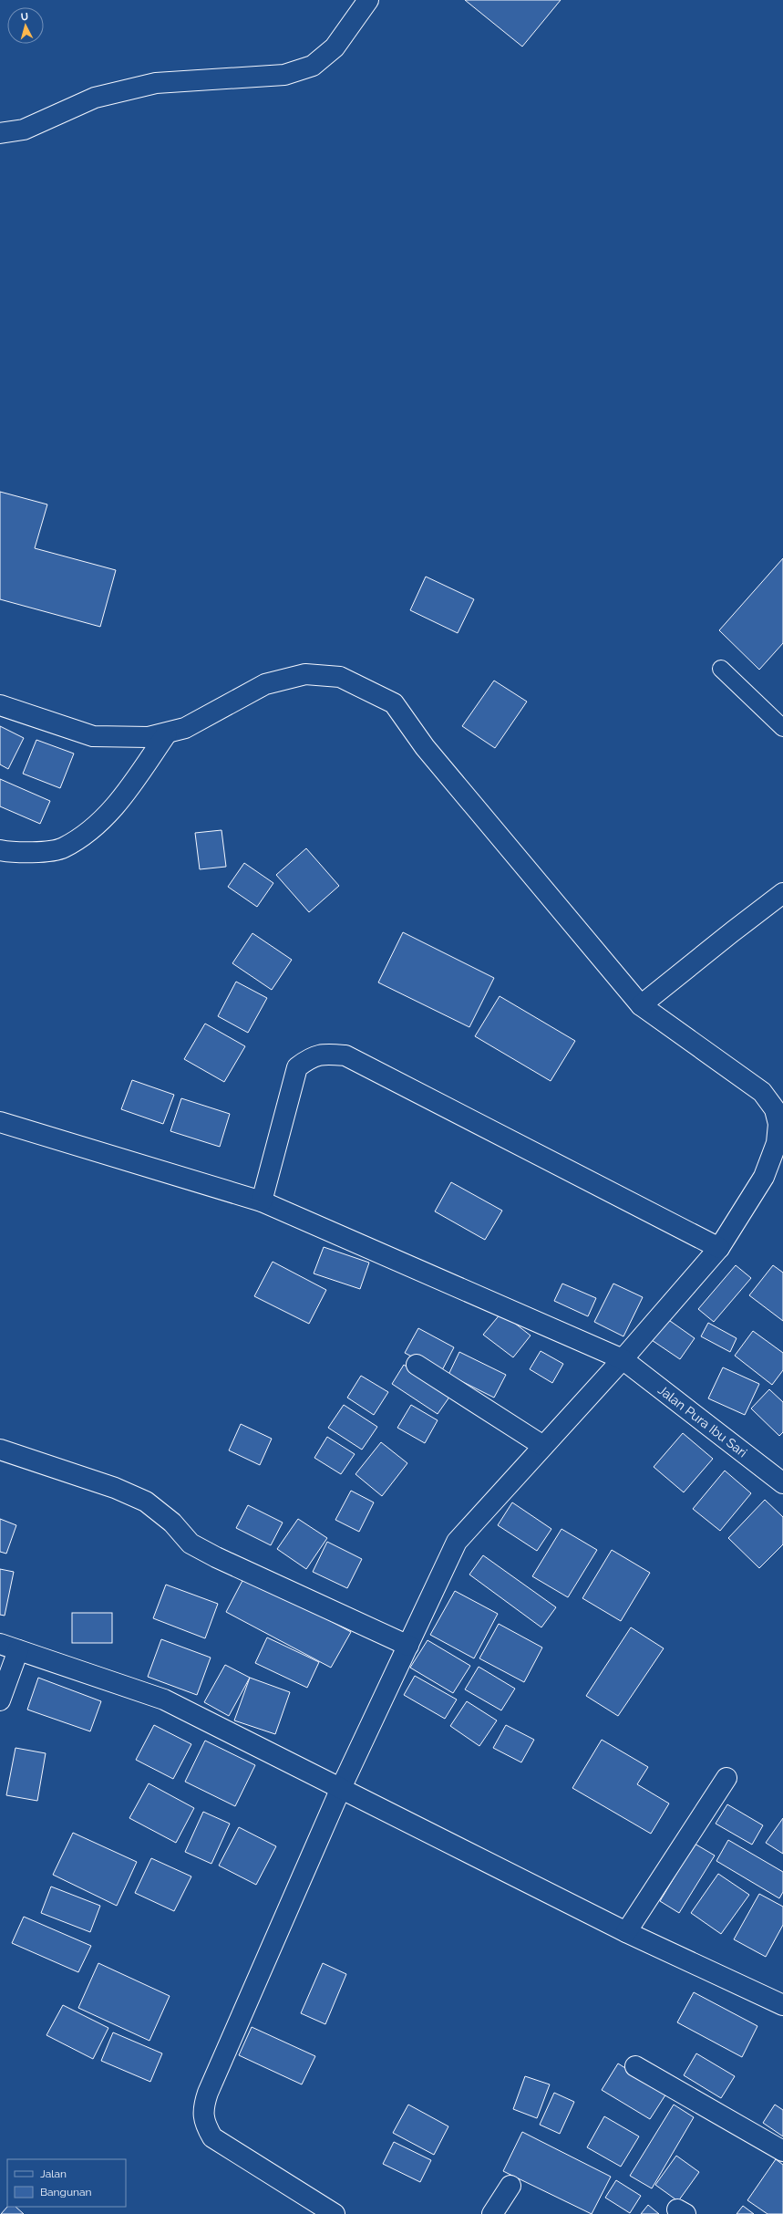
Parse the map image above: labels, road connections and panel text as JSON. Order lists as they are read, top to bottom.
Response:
{
  "streets": {
    "street": ["Jalan Pura Ibu Sari"]
  },
  "legend": ["Jalan", "Bangunan"],
  "north": "top"
}
